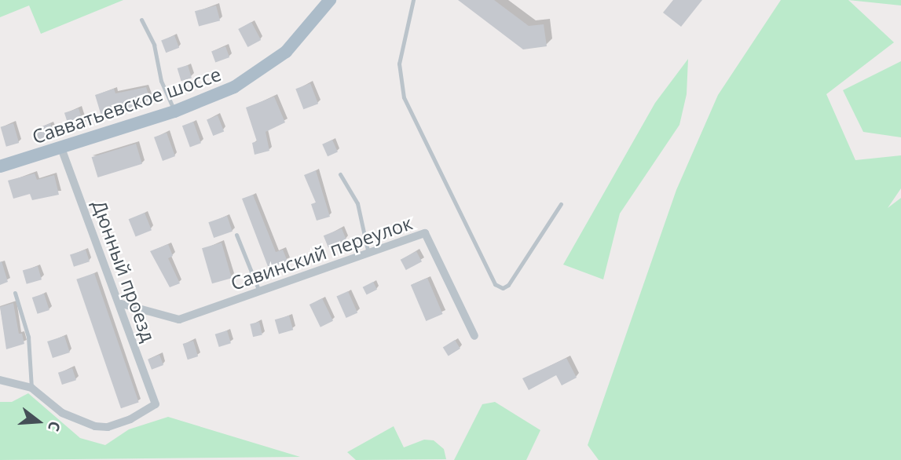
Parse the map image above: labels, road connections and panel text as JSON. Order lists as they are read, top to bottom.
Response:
{
  "streets": {
    "main road": ["Савватьевское шоссе"],
    "street": ["Савинский переулок", "Дюнный проезд"]
  },
  "crossings": [
    ["Савватьевское шоссе", "Дюнный проезд"],
    ["Савинский переулок", "Дюнный проезд"]
  ],
  "north": "right"
}
